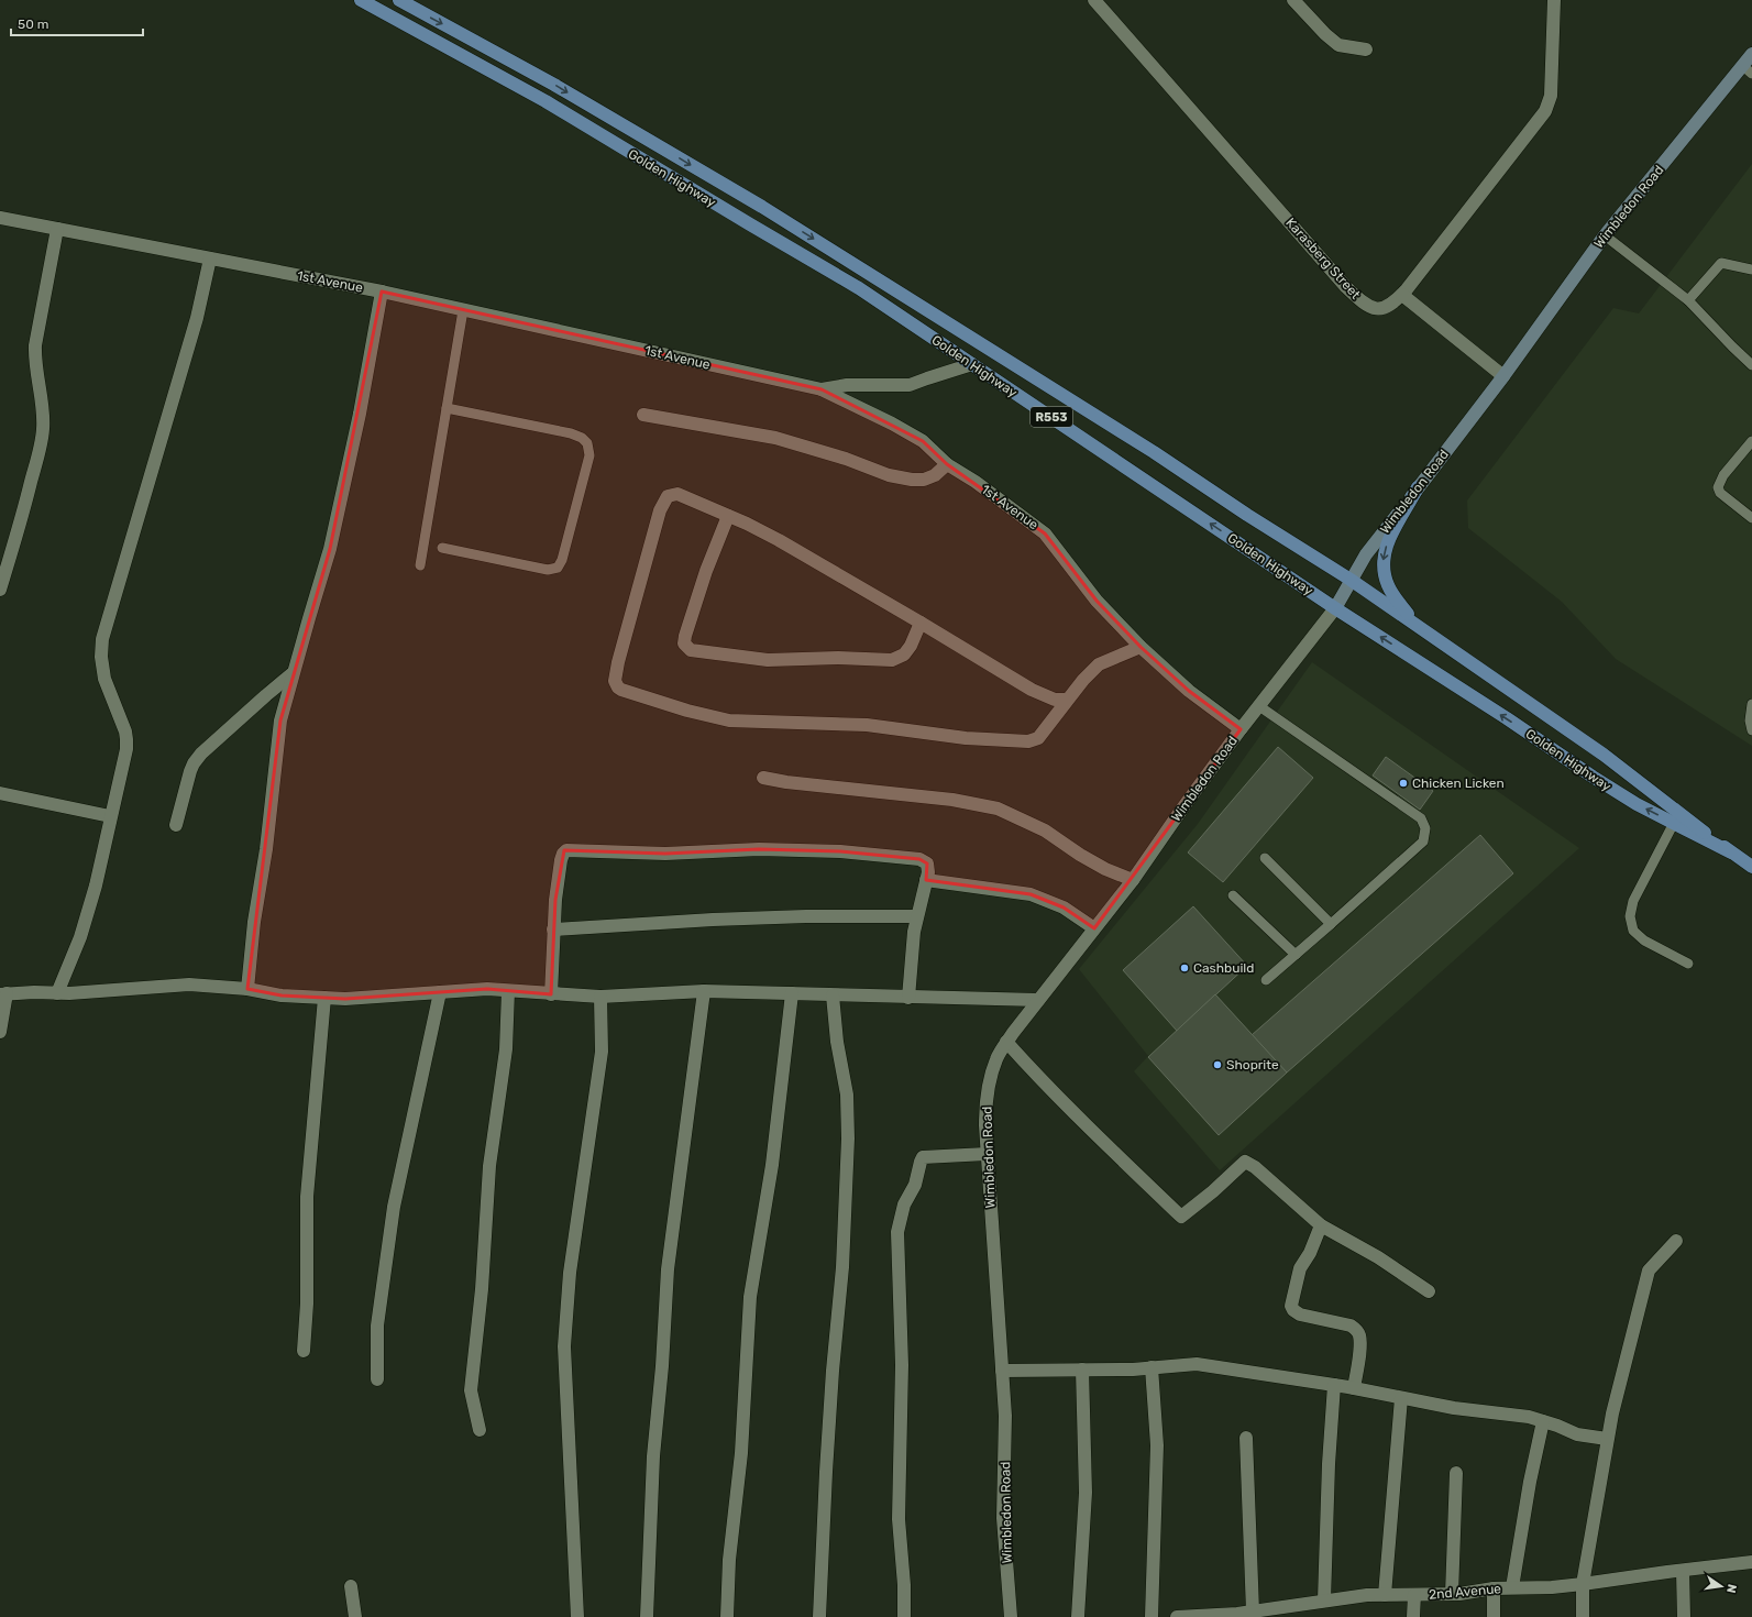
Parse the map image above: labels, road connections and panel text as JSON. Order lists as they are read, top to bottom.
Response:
{
  "streets": {
    "main road": ["Golden Highway", "R553"],
    "street": [
      "Wimbledon Road",
      "Karasberg Street",
      "1st Avenue",
      "2nd Avenue"
    ]
  },
  "crossings": [
    ["Golden Highway", "Wimbledon Road"],
    ["Wimbledon Road", "1st Avenue"]
  ],
  "places": ["Chicken Licken", "Cashbuild", "Shoprite"],
  "scale_bar": "50 m",
  "north": "right"
}
